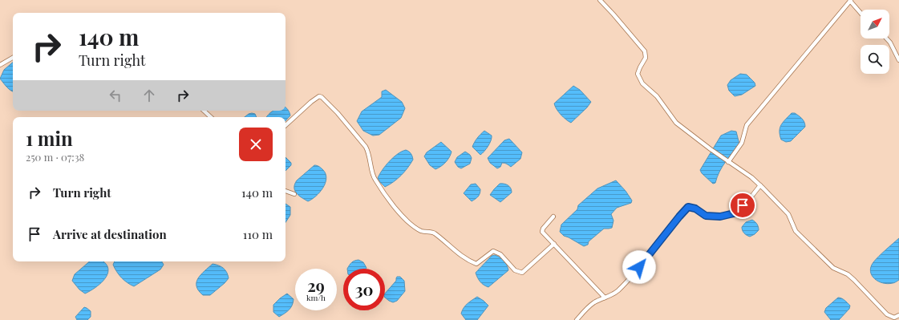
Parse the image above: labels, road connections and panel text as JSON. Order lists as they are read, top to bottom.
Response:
{
  "north": "top right",
  "page": {
    "turn": ["140 m", "Turn right"],
    "heading": ["1 min", "250 m · 07:38"],
    "list": [
      {
        "name": "Turn right",
        "value": "140 m"
      },
      {
        "name": "Arrive at destination",
        "value": "110 m"
      }
    ],
    "speed": "29 km/h",
    "limit": "30"
  }
}
